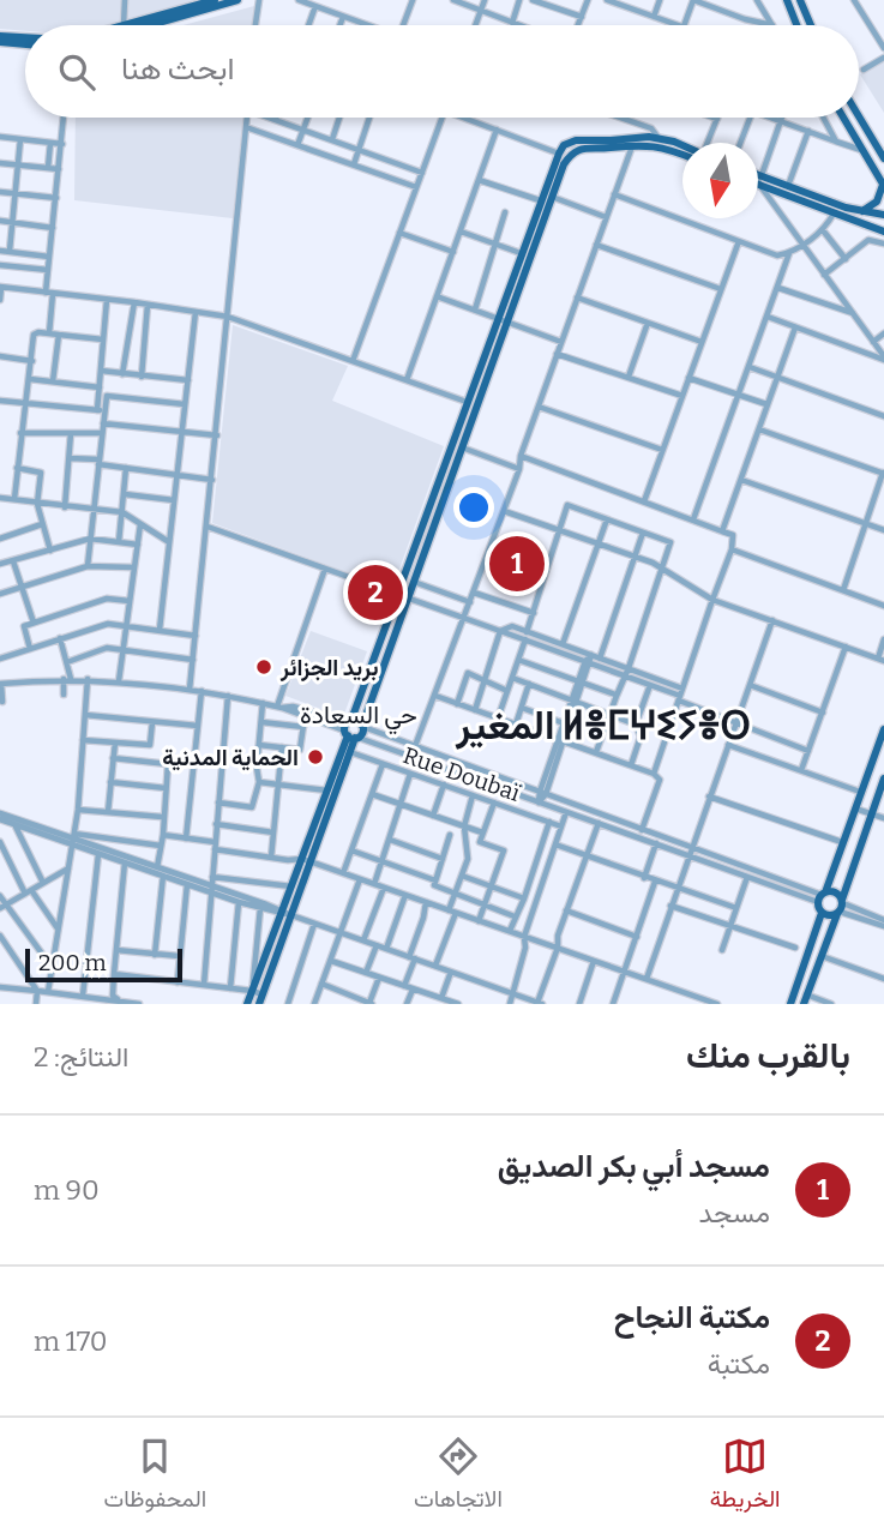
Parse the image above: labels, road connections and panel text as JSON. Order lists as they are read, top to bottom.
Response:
{
  "streets": {
    "street": ["Rue Doubaï"]
  },
  "districts": ["حي السعادة", "المغير ⵍⴻⵎⵖⵉⵢⴻⵔ"],
  "places": ["بريد الجزائر", "الحماية المدنية"],
  "scale_bar": "200 m",
  "north": "bottom",
  "page": {
    "search": "ابحث هنا",
    "pins": ["1", "2"],
    "scale": "200 m",
    "heading": ["بالقرب منك", "النتائج: 2"],
    "list": [
      {
        "mark": "1",
        "name": "مسجد أبي بكر الصديق",
        "note": "مسجد",
        "value": "90 m"
      },
      {
        "mark": "2",
        "name": "مكتبة النجاح",
        "note": "مكتبة",
        "value": "170 m"
      }
    ],
    "nav": ["الخريطة", "الاتجاهات", "المحفوظات"]
  }
}
